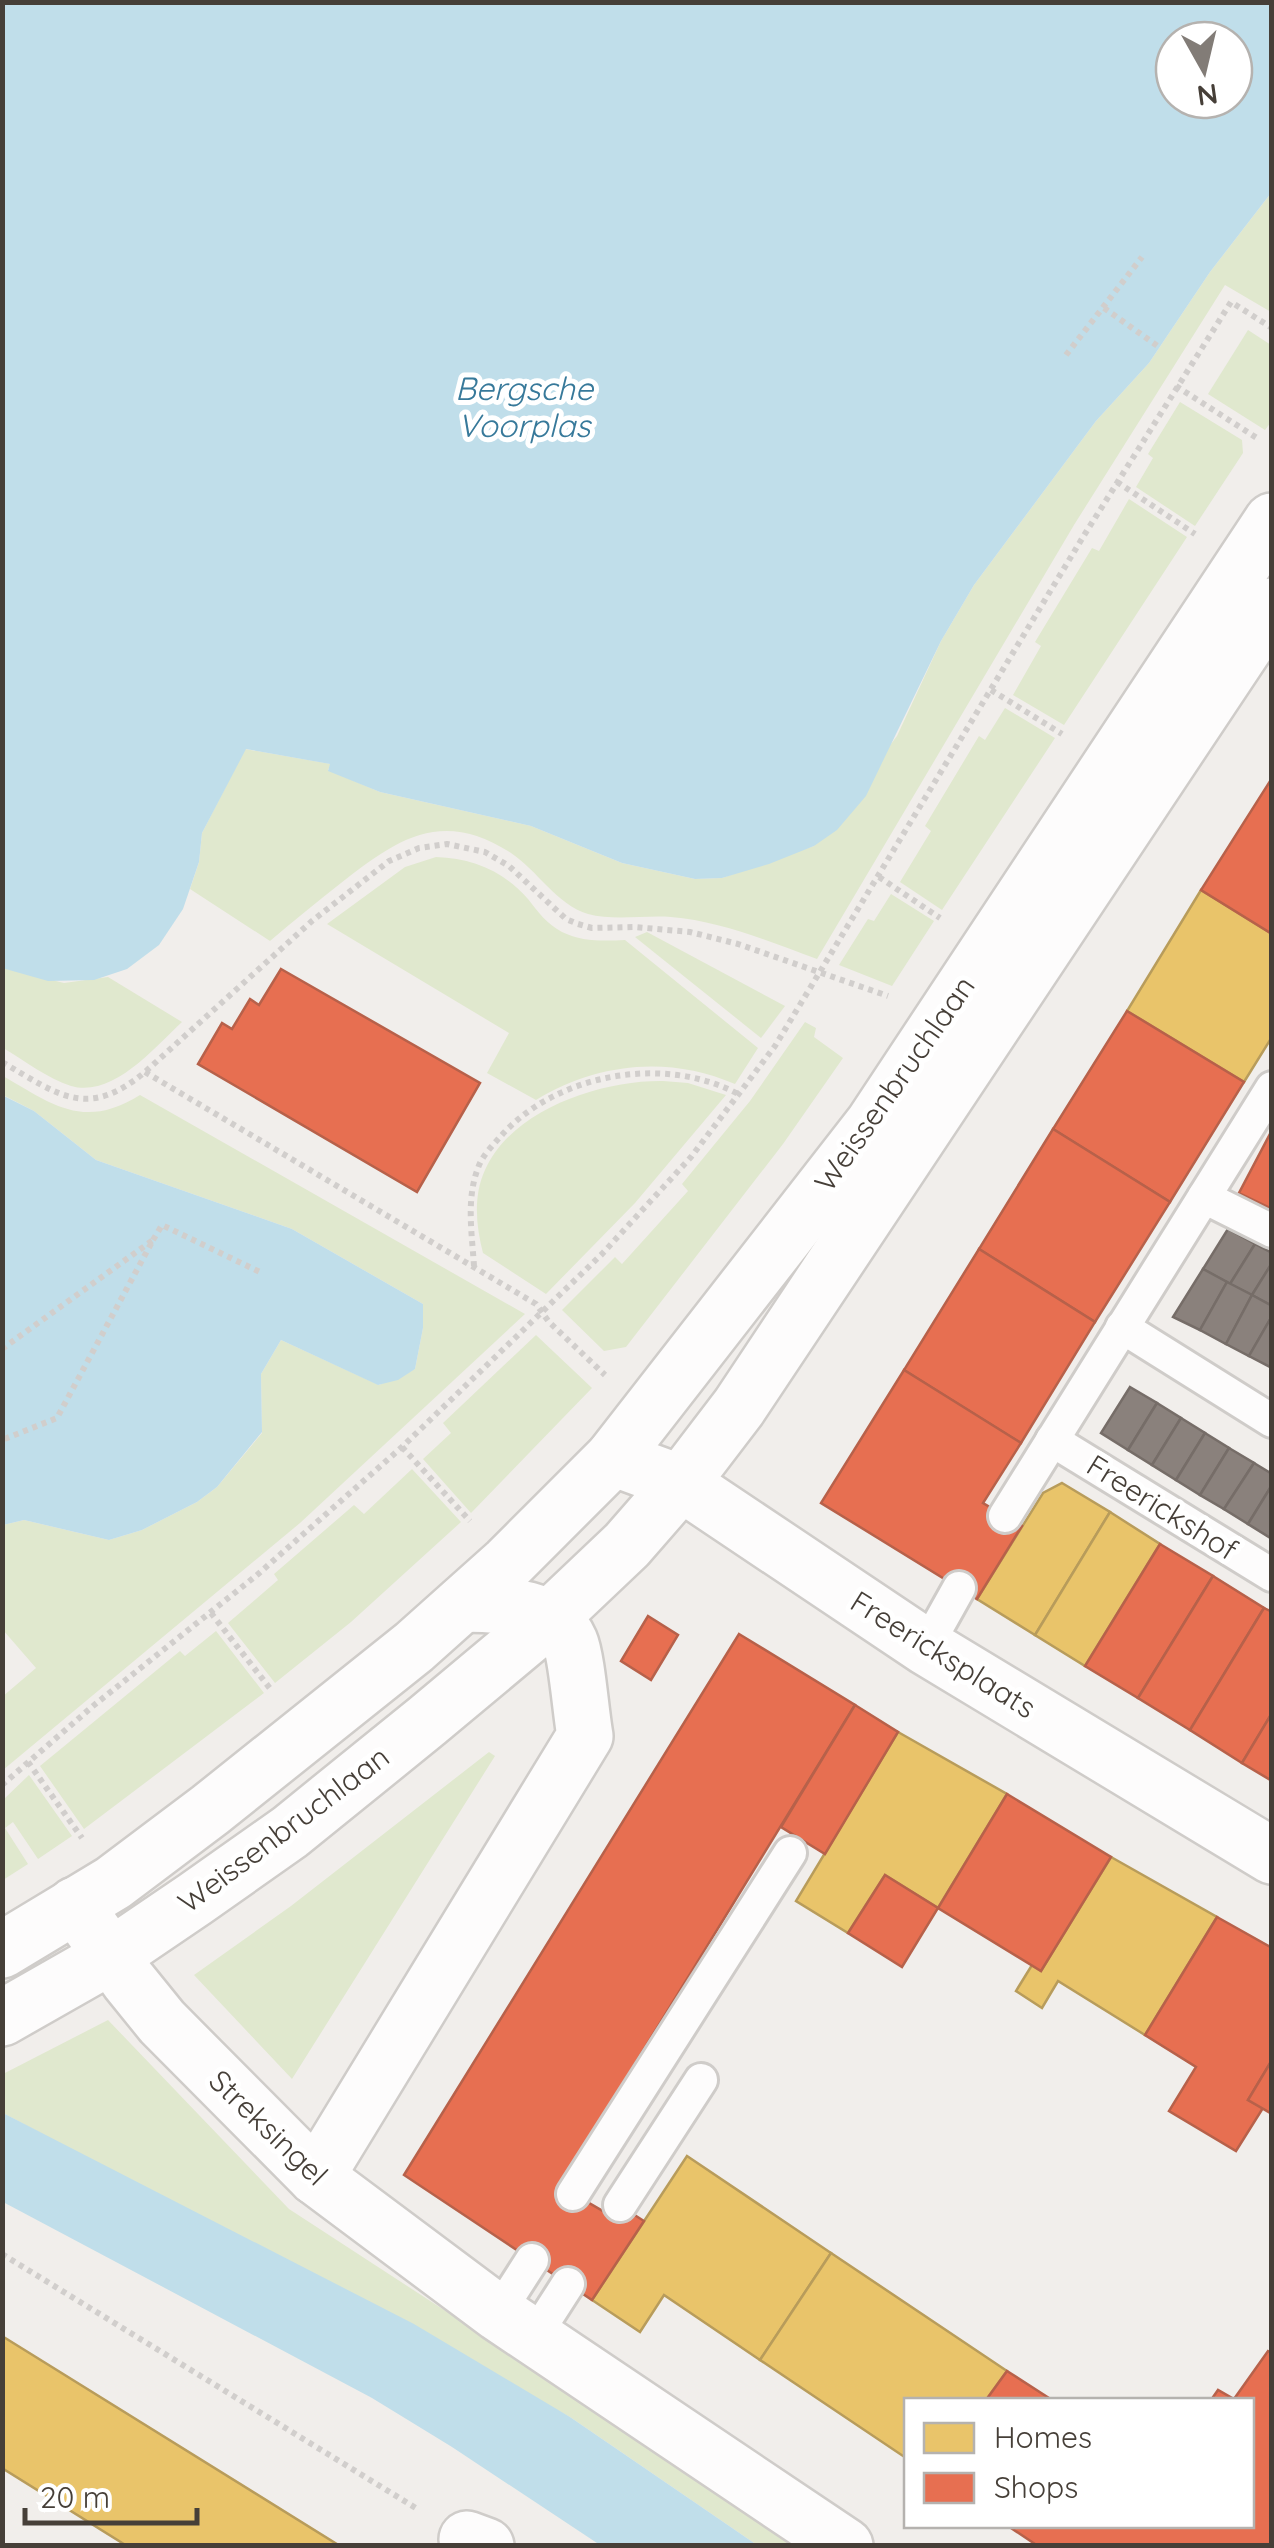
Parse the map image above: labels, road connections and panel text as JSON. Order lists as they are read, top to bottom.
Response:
{
  "streets": {
    "street": ["Weissenbruchlaan", "Freericksplaats", "Streksingel"],
    "lane": ["Freerickshof"]
  },
  "crossings": [
    ["Weissenbruchlaan", "Freericksplaats"],
    ["Weissenbruchlaan", "Streksingel"]
  ],
  "water": ["Bergsche Voorplas"],
  "legend": ["Homes", "Shops"],
  "scale_bar": "20 m",
  "north": "bottom"
}
